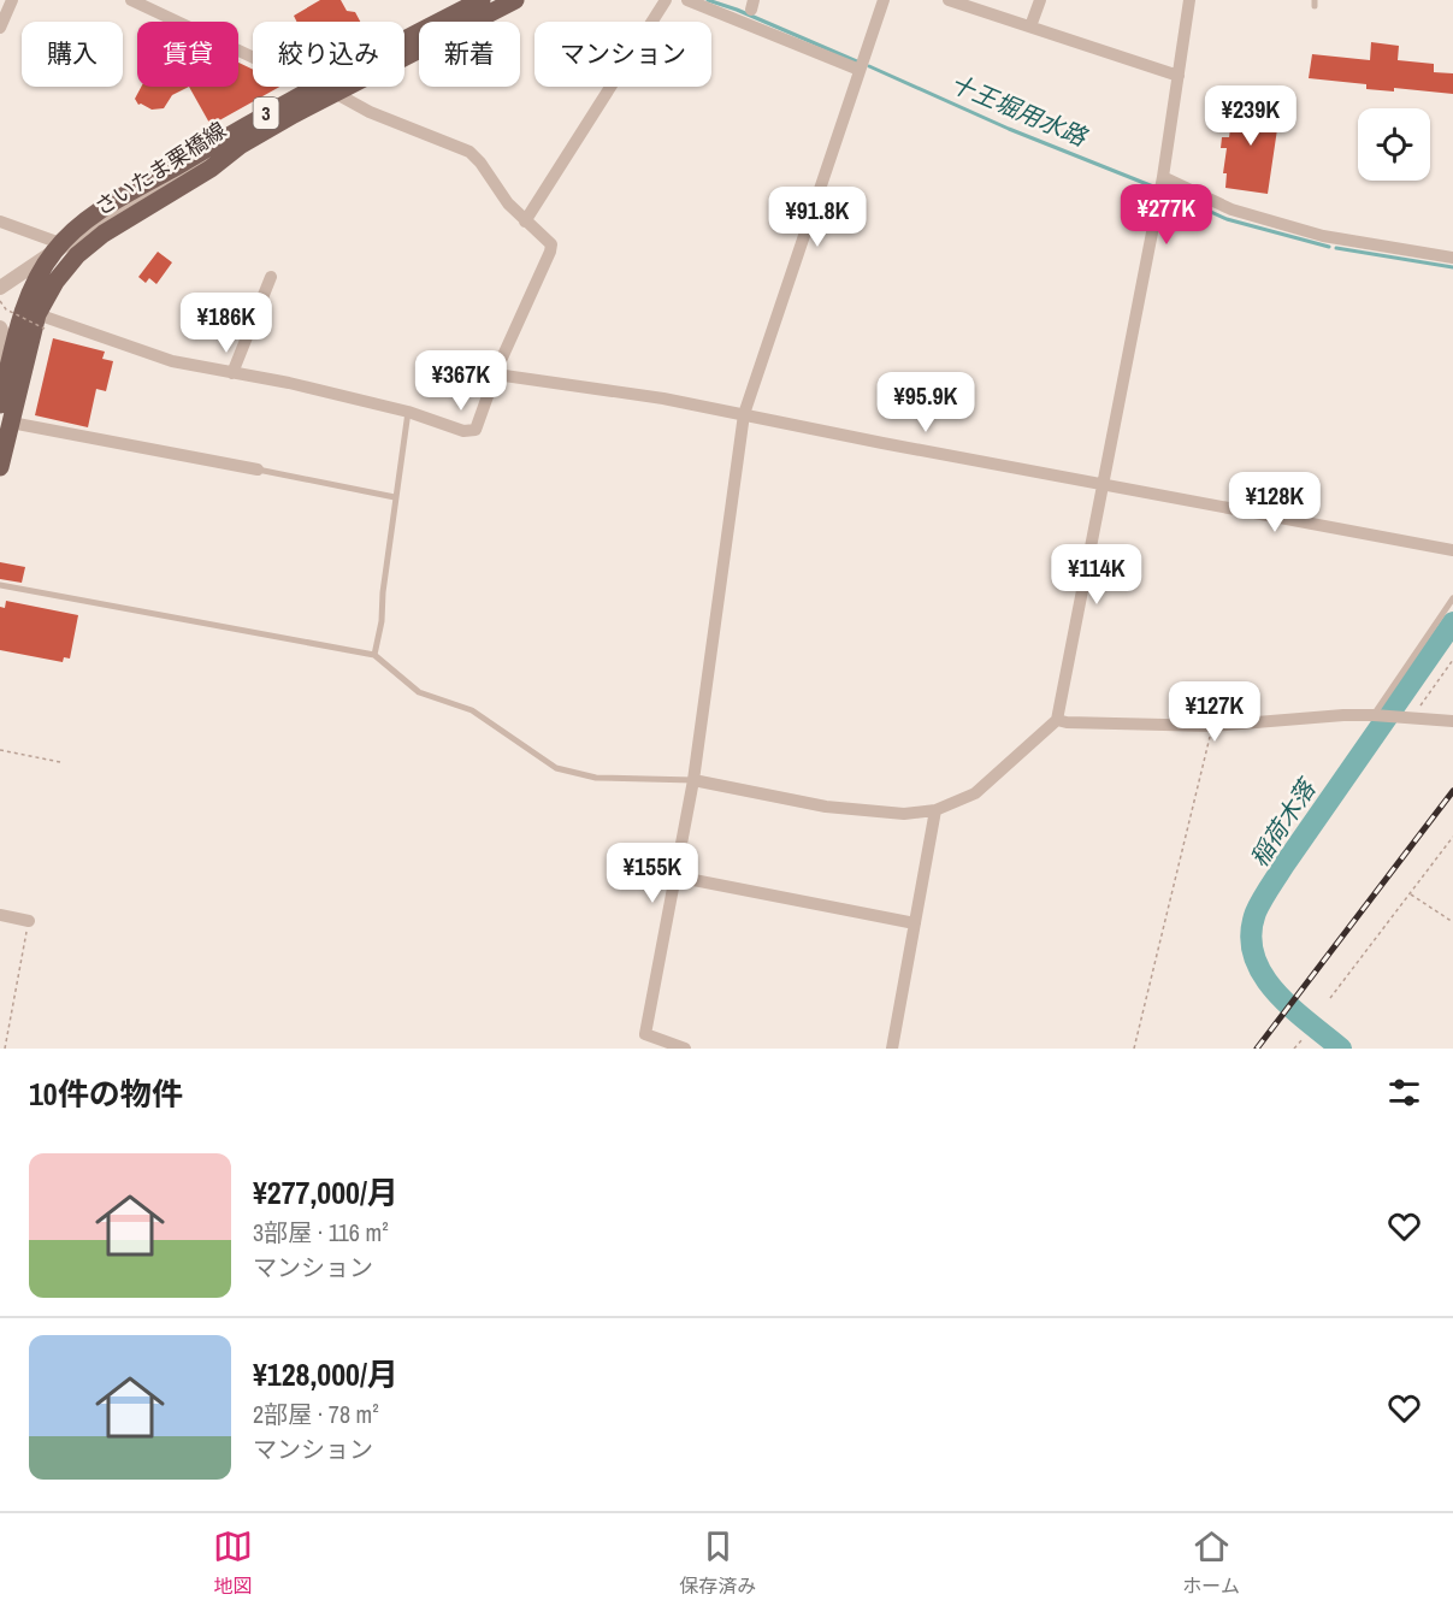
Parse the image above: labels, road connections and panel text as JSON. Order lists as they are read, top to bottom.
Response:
{
  "streets": {
    "main road": ["3", "さいたま栗橋線"]
  },
  "water": ["十王堀用水路", "稲荷木落"],
  "page": {
    "chip": [
      "購入",
      "賃貸",
      "絞り込み",
      "新着",
      "マンション"
    ],
    "price": [
      "¥239K",
      "¥277K",
      "¥91.8K",
      "¥186K",
      "¥367K",
      "¥95.9K",
      "¥128K",
      "¥114K",
      "¥127K",
      "¥155K"
    ],
    "heading": "10件の物件",
    "list": [
      {
        "name": "¥277,000/月",
        "note": "3部屋 · 116 m² · マンション"
      },
      {
        "name": "¥128,000/月",
        "note": "2部屋 · 78 m² · マンション"
      }
    ],
    "tabs": ["地図", "保存済み", "ホーム"]
  }
}
